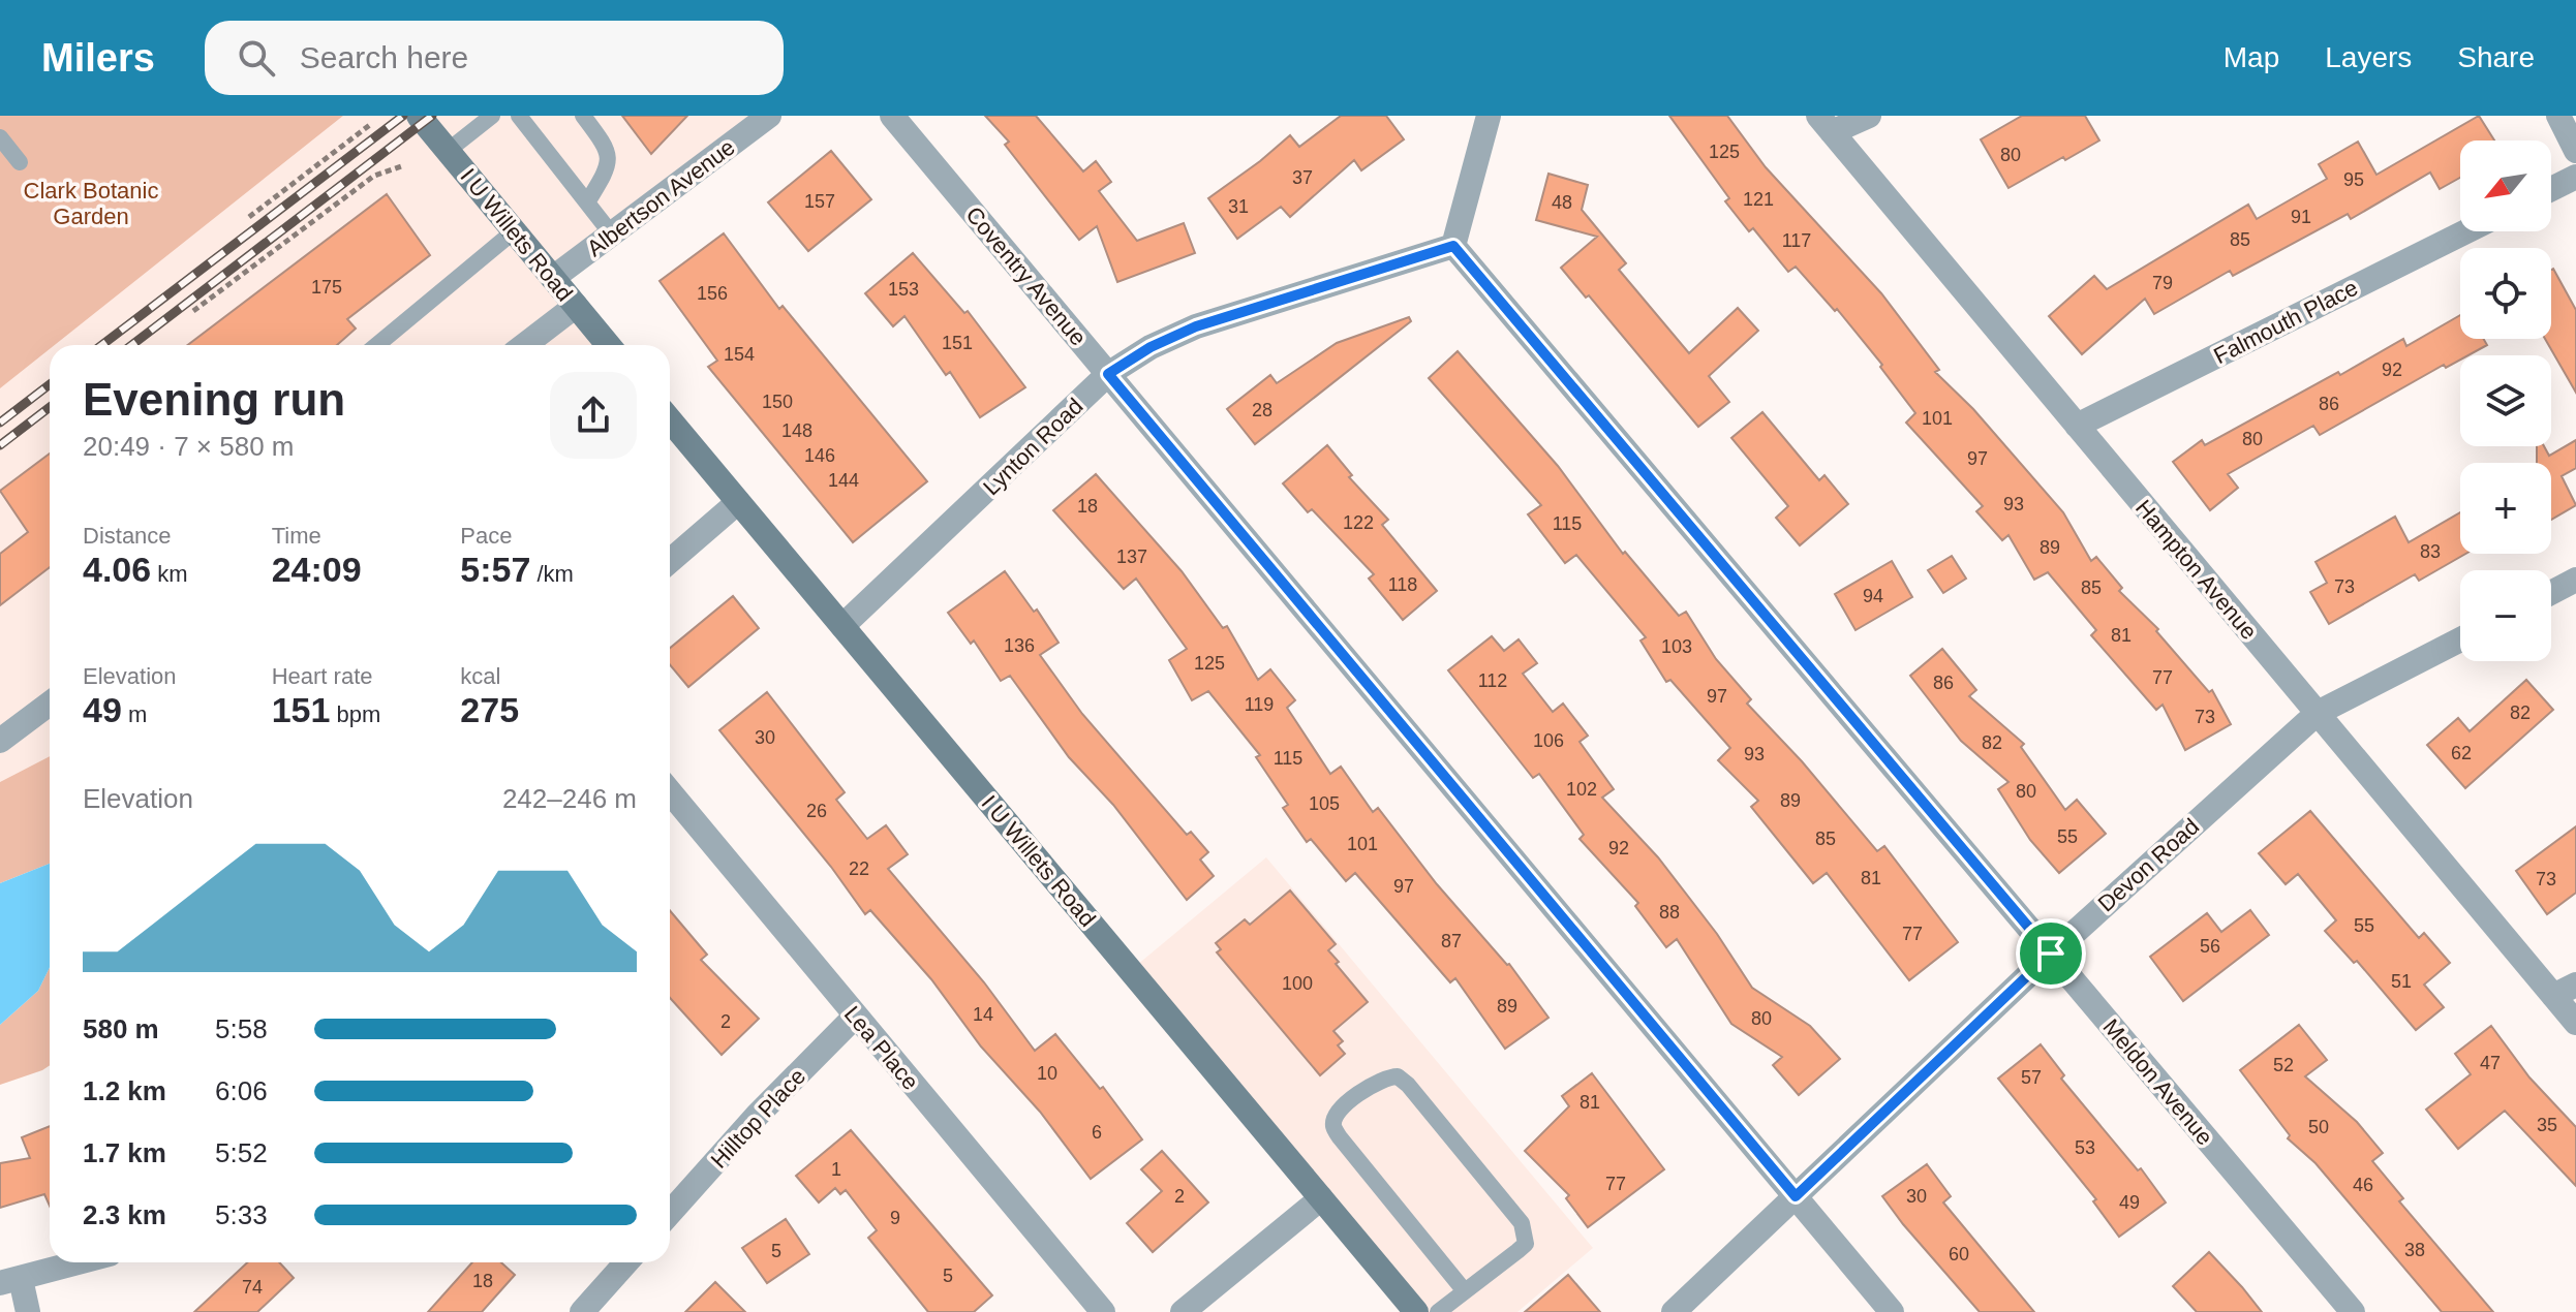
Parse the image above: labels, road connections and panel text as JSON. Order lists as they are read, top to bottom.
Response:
{
  "streets": {
    "main road": ["I U Willets Road"],
    "street": [
      "Albertson Avenue",
      "Coventry Avenue",
      "Falmouth Place",
      "Lynton Road",
      "Hampton Avenue",
      "Devon Road",
      "Lea Place",
      "Meldon Avenue",
      "Hilltop Place"
    ]
  },
  "crossings": [
    ["Albertson Avenue", "I U Willets Road"],
    ["I U Willets Road", "Lynton Road"],
    ["Coventry Avenue", "Lynton Road"],
    ["Coventry Avenue", "Devon Road"],
    ["Falmouth Place", "Hampton Avenue"],
    ["Lynton Road", "Meldon Avenue"],
    ["Hampton Avenue", "Devon Road"],
    ["Devon Road", "Meldon Avenue"],
    ["Lea Place", "Hilltop Place"]
  ],
  "parks": ["Clark Botanic Garden"],
  "house_numbers": [
    "125",
    "80",
    "37",
    "95",
    "121",
    "157",
    "48",
    "31",
    "91",
    "85",
    "117",
    "79",
    "175",
    "153",
    "156",
    "151",
    "154",
    "92",
    "150",
    "86",
    "28",
    "101",
    "148",
    "80",
    "146",
    "97",
    "144",
    "93",
    "18",
    "122",
    "115",
    "89",
    "83",
    "137",
    "118",
    "73",
    "85",
    "94",
    "81",
    "136",
    "103",
    "125",
    "77",
    "112",
    "86",
    "97",
    "119",
    "82",
    "73",
    "30",
    "106",
    "82",
    "62",
    "93",
    "115",
    "102",
    "80",
    "89",
    "105",
    "26",
    "55",
    "85",
    "101",
    "92",
    "22",
    "81",
    "73",
    "97",
    "88",
    "55",
    "77",
    "87",
    "56",
    "51",
    "100",
    "89",
    "14",
    "80",
    "2",
    "47",
    "52",
    "10",
    "57",
    "81",
    "35",
    "50",
    "6",
    "53",
    "1",
    "77",
    "46",
    "2",
    "30",
    "49",
    "9",
    "38",
    "5",
    "60",
    "5",
    "18",
    "74"
  ],
  "north": "bottom left",
  "page": {
    "header": "Milers",
    "search": "Search here",
    "nav": ["Map", "Layers", "Share"],
    "map_buttons": ["+", "−"],
    "heading": ["Evening run", "20:49 · 7 × 580 m"],
    "stats": [
      ["Distance", "4.06 km"],
      ["Time", "24:09"],
      ["Pace", "5:57 /km"],
      ["Elevation", "49 m"],
      ["Heart rate", "151 bpm"],
      ["kcal", "275"]
    ],
    "chart": ["Elevation", "242–246 m"],
    "list": [
      {
        "name": "580 m",
        "note": "5:58"
      },
      {
        "name": "1.2 km",
        "note": "6:06"
      },
      {
        "name": "1.7 km",
        "note": "5:52"
      },
      {
        "name": "2.3 km",
        "note": "5:33"
      }
    ]
  }
}
